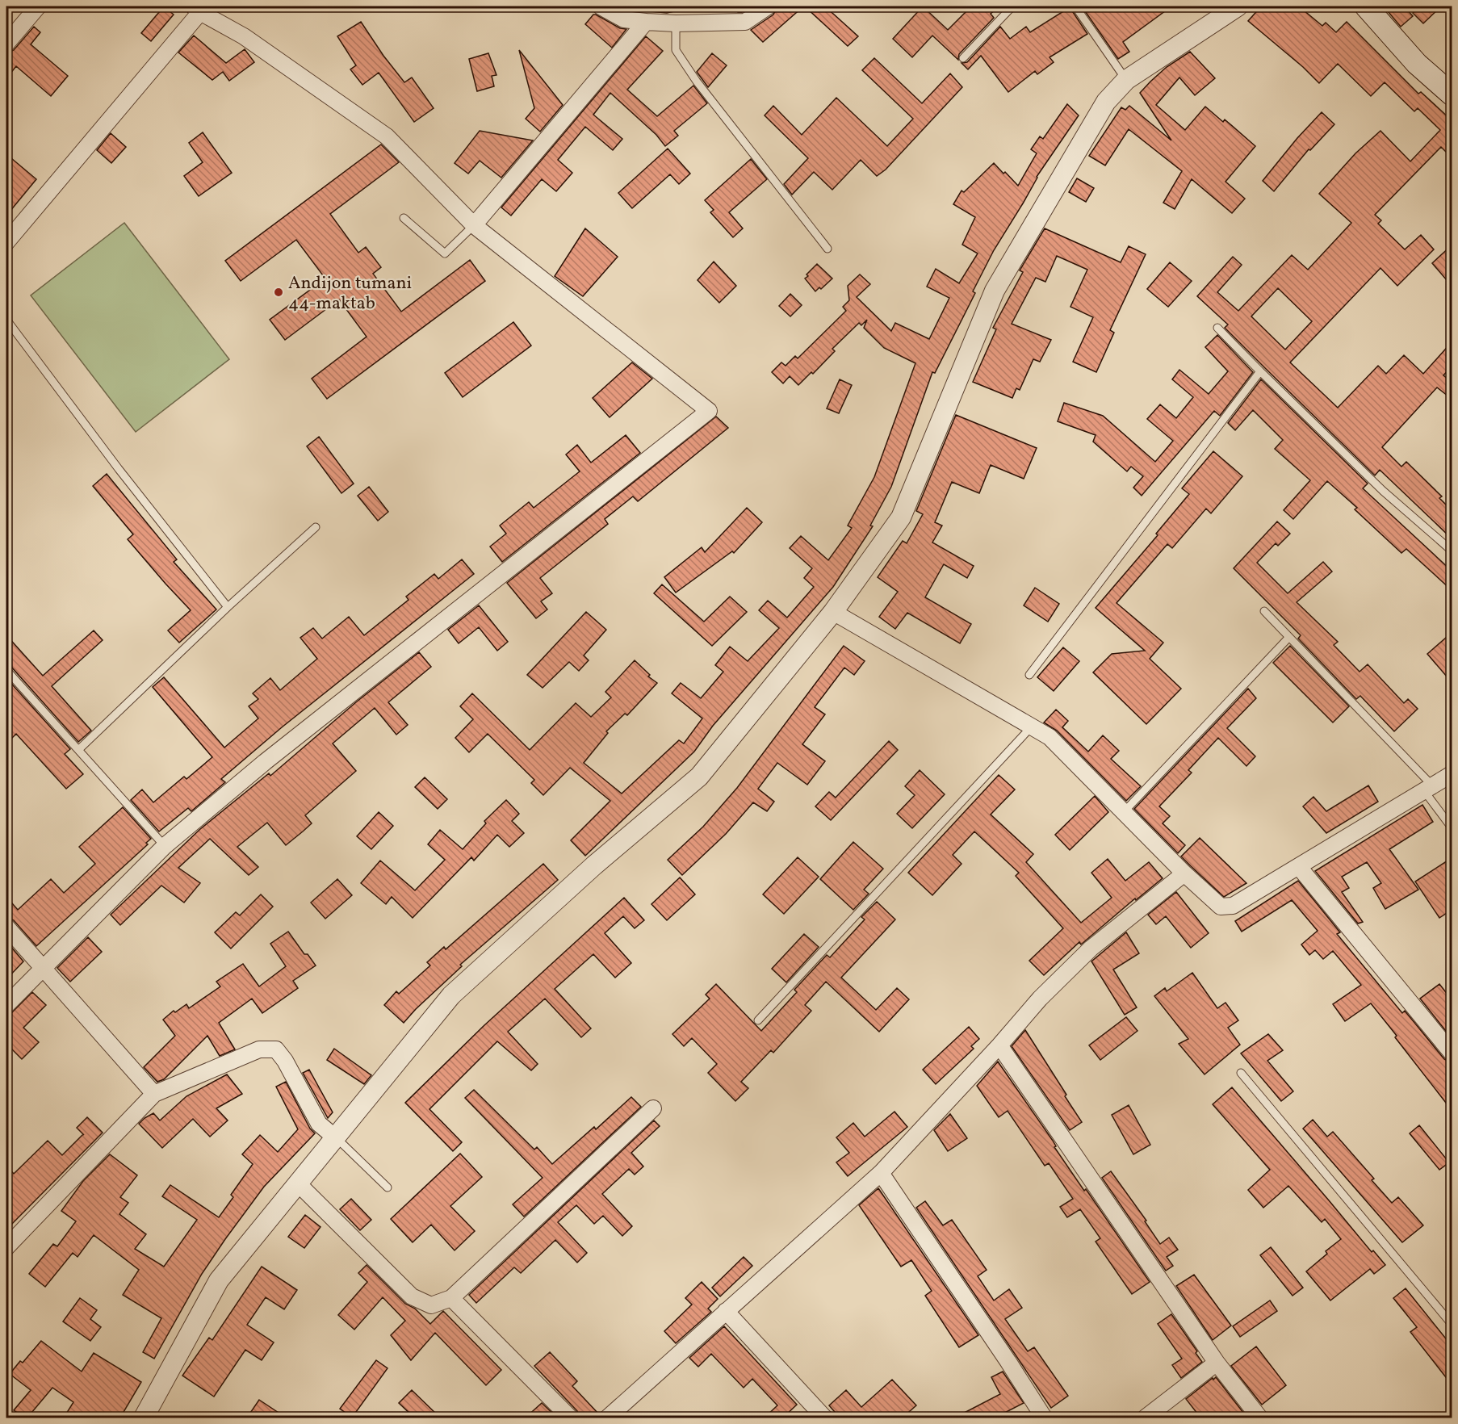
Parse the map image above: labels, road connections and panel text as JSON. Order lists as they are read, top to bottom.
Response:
{
  "places": ["Andijon tumani 44-maktab"]
}
